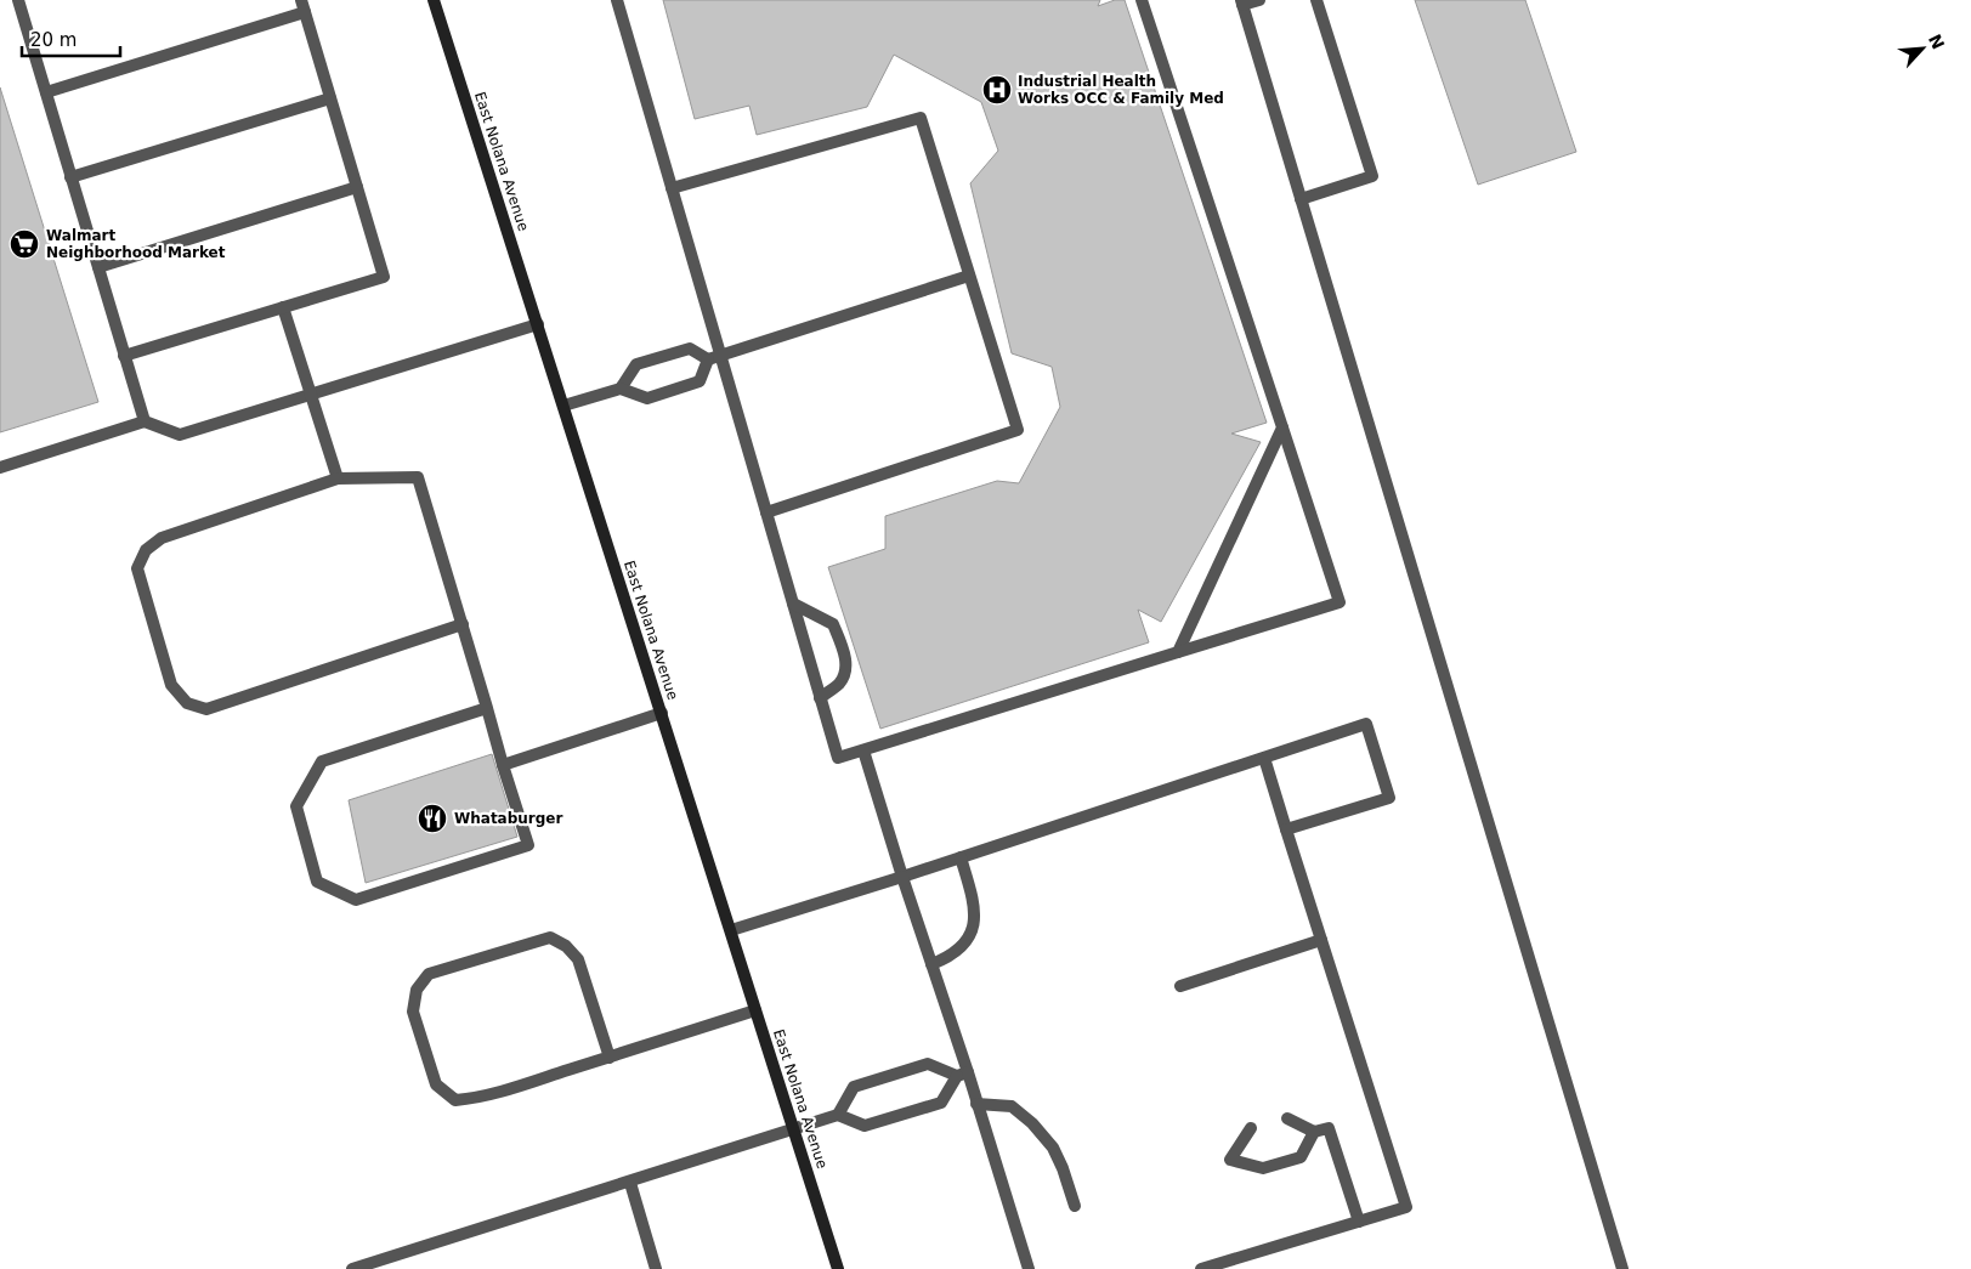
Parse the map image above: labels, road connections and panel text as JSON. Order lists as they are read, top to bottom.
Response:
{
  "streets": {
    "main road": ["East Nolana Avenue"]
  },
  "places": {
    "hospital": ["Industrial Health Works OCC & Family Med"],
    "supermarket": ["Walmart Neighborhood Market"],
    "restaurant": ["Whataburger"]
  },
  "scale_bar": "20 m",
  "north": "top right"
}
